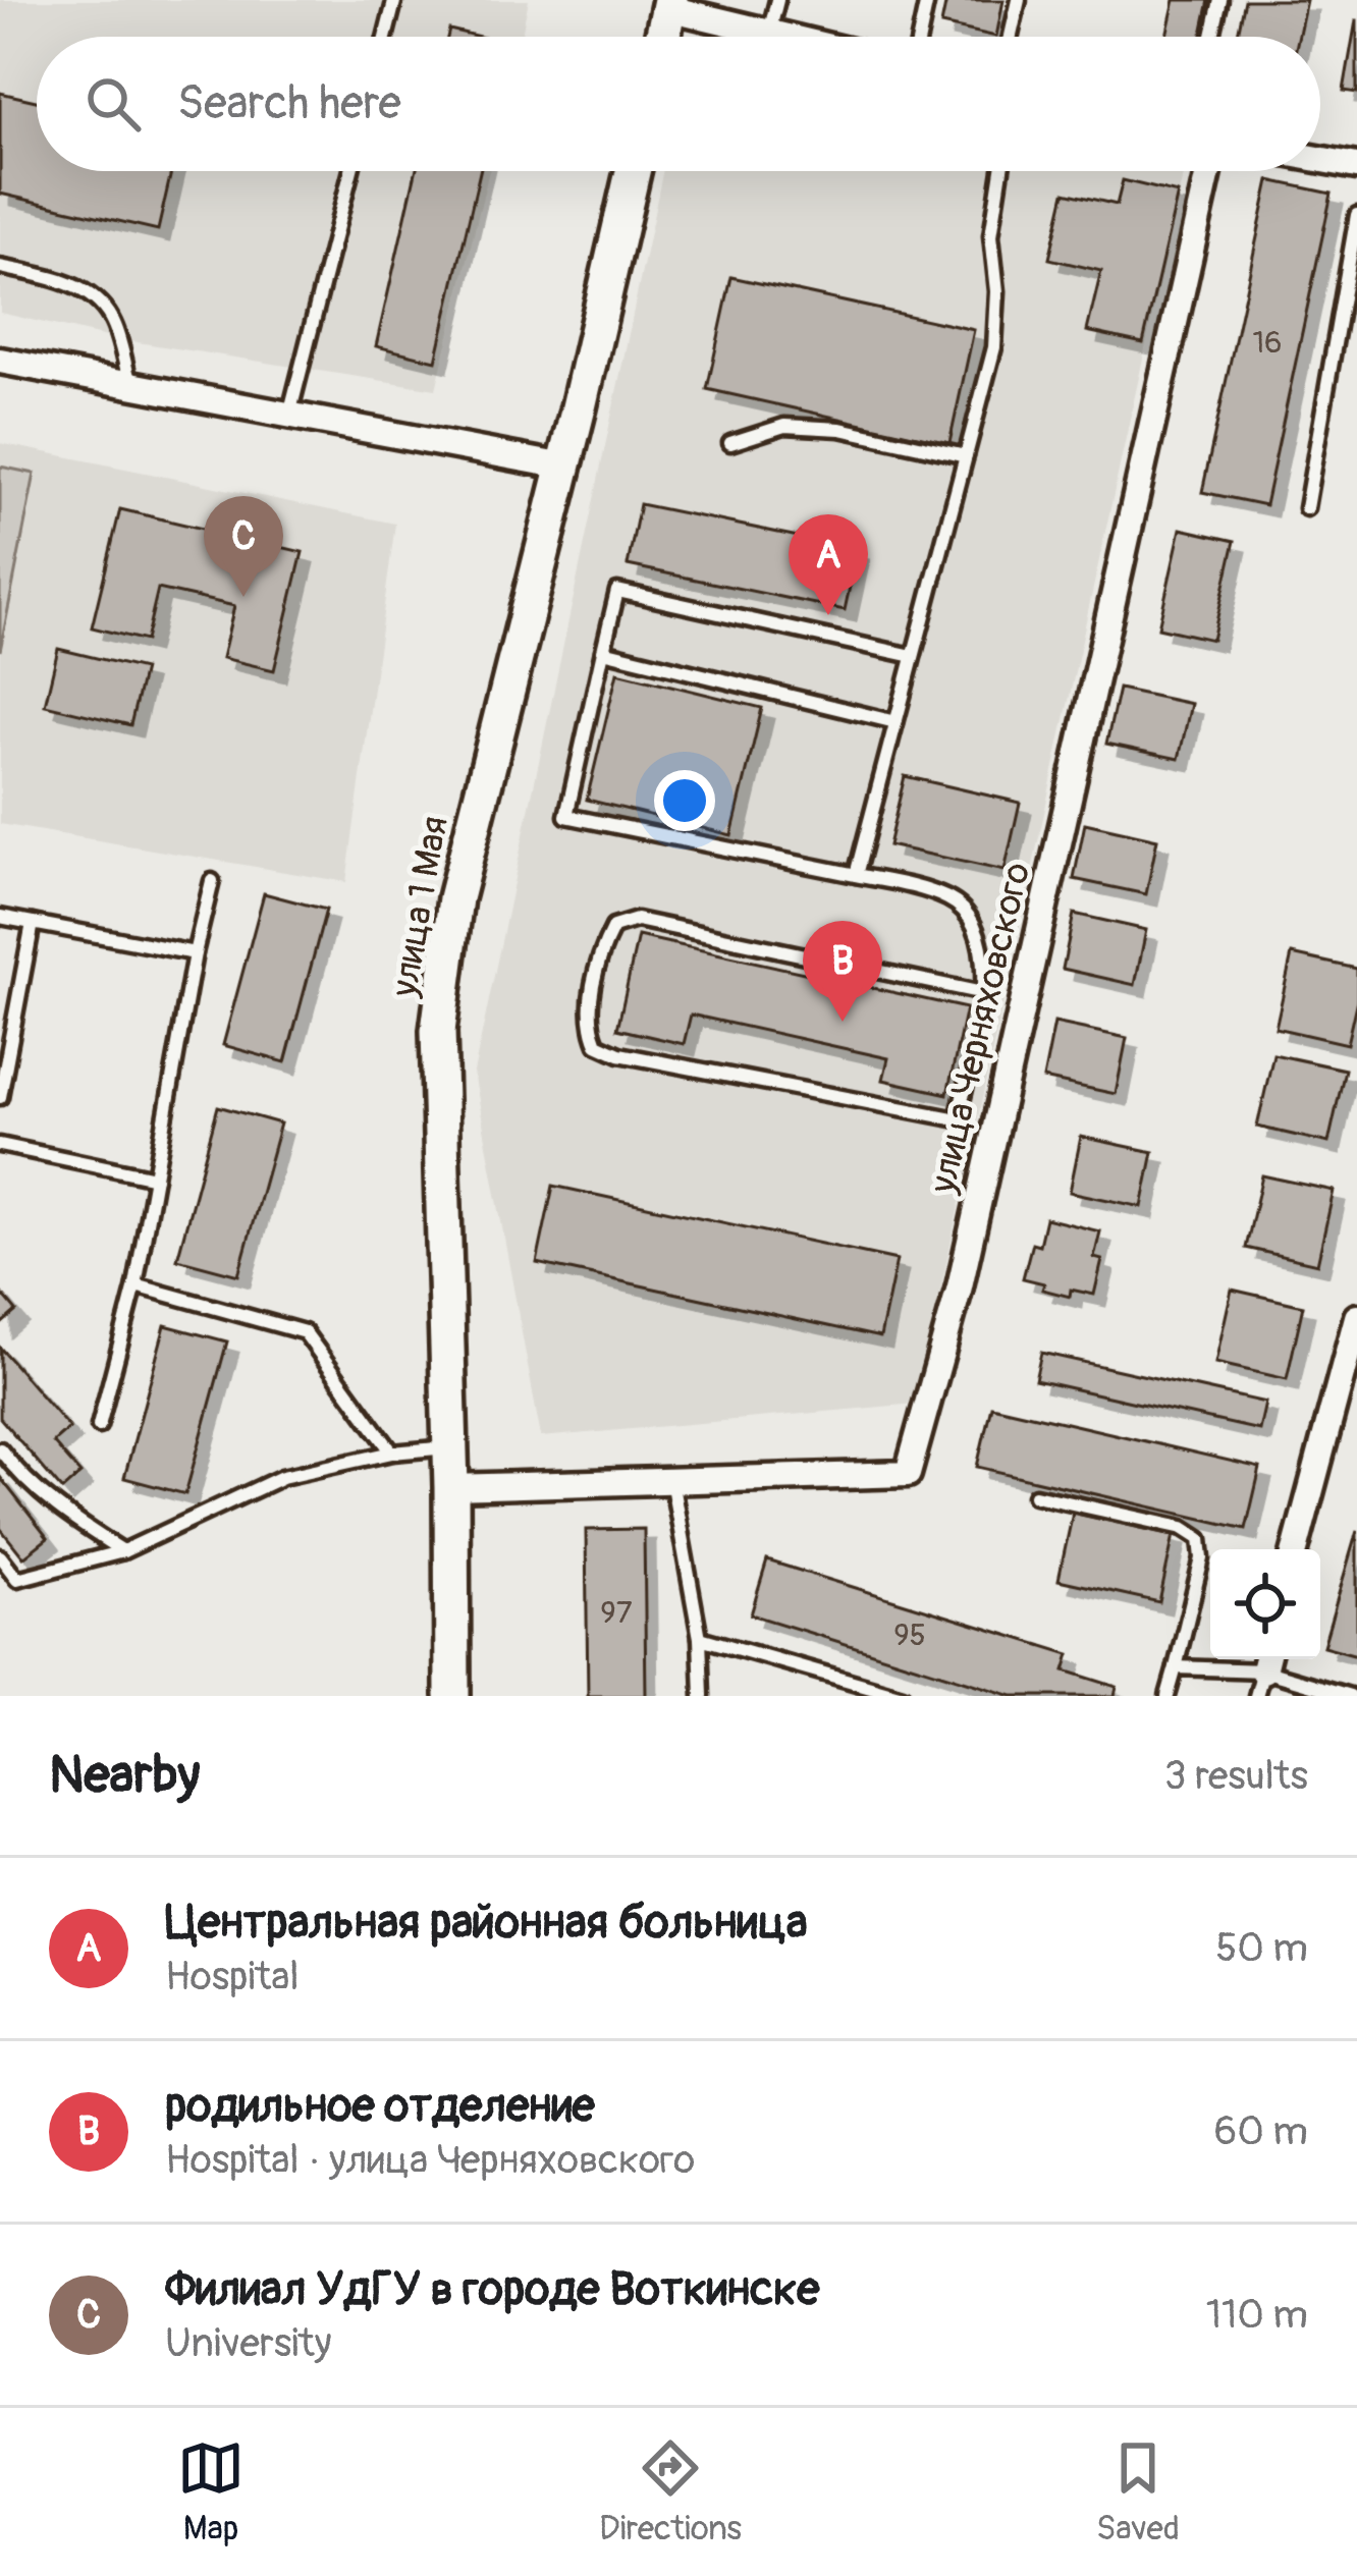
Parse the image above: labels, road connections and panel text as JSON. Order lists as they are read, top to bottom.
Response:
{
  "streets": {
    "main road": ["улица 1 Мая"],
    "street": ["улица Черняховского"]
  },
  "crossings": [
    ["улица 1 Мая", "улица Черняховского"]
  ],
  "house_numbers": ["16", "97", "95"],
  "page": {
    "search": "Search here",
    "pins": ["C", "A", "B"],
    "heading": ["Nearby", "3 results"],
    "list": [
      {
        "mark": "A",
        "name": "Центральная районная больница",
        "note": "Hospital",
        "value": "50 m"
      },
      {
        "mark": "B",
        "name": "родильное отделение",
        "note": "Hospital · улица Черняховского",
        "value": "60 m"
      },
      {
        "mark": "C",
        "name": "Филиал УдГУ в городе Воткинске",
        "note": "University",
        "value": "110 m"
      }
    ],
    "nav": ["Map", "Directions", "Saved"]
  }
}
